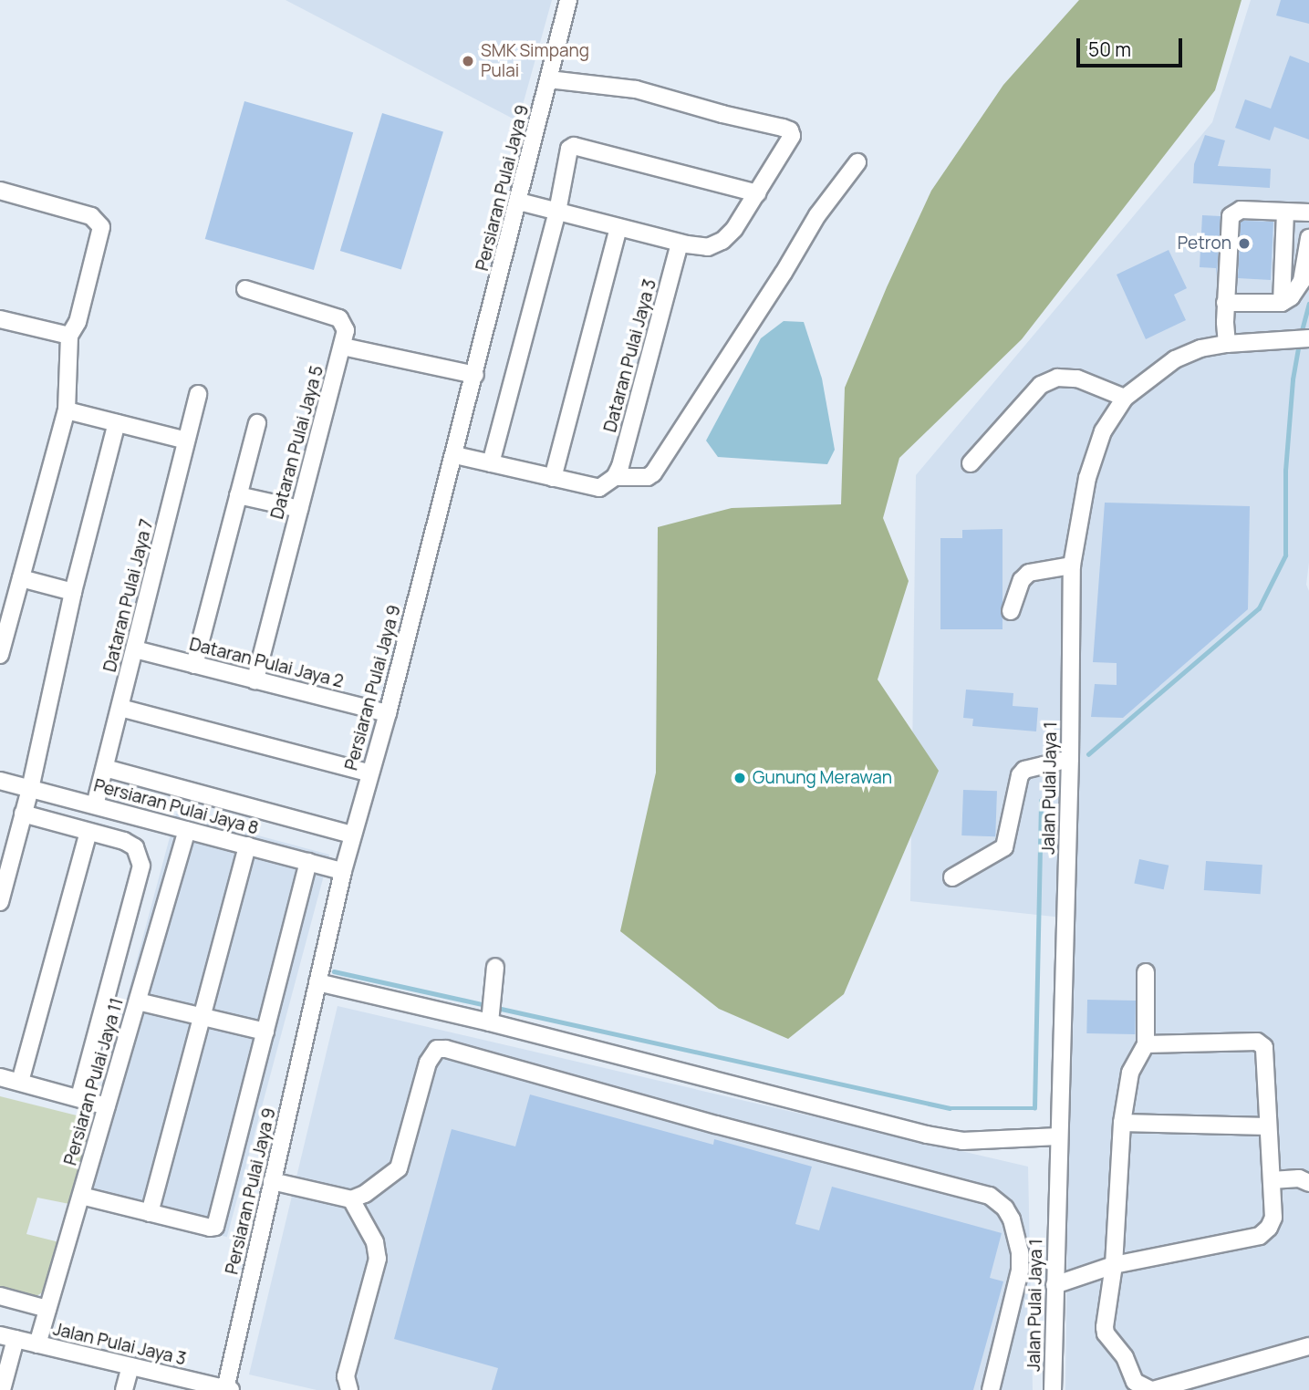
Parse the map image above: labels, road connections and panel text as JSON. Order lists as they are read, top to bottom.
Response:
{
  "streets": {
    "street": [
      "Persiaran Pulai Jaya 9",
      "Dataran Pulai Jaya 3",
      "Dataran Pulai Jaya 5",
      "Dataran Pulai Jaya 7",
      "Dataran Pulai Jaya 2",
      "Jalan Pulai Jaya 1",
      "Persiaran Pulai Jaya 8",
      "Persiaran Pulai Jaya 11",
      "Jalan Pulai Jaya 3"
    ]
  },
  "crossings": [
    ["Persiaran Pulai Jaya 9", "Dataran Pulai Jaya 2"],
    ["Persiaran Pulai Jaya 9", "Persiaran Pulai Jaya 8"],
    ["Persiaran Pulai Jaya 9", "Jalan Pulai Jaya 3"],
    ["Dataran Pulai Jaya 5", "Dataran Pulai Jaya 2"],
    ["Dataran Pulai Jaya 7", "Dataran Pulai Jaya 2"],
    ["Dataran Pulai Jaya 7", "Persiaran Pulai Jaya 8"],
    ["Persiaran Pulai Jaya 8", "Persiaran Pulai Jaya 11"],
    ["Persiaran Pulai Jaya 11", "Jalan Pulai Jaya 3"]
  ],
  "places": ["SMK Simpang Pulai", "Petron", "Gunung Merawan"],
  "scale_bar": "50 m"
}
